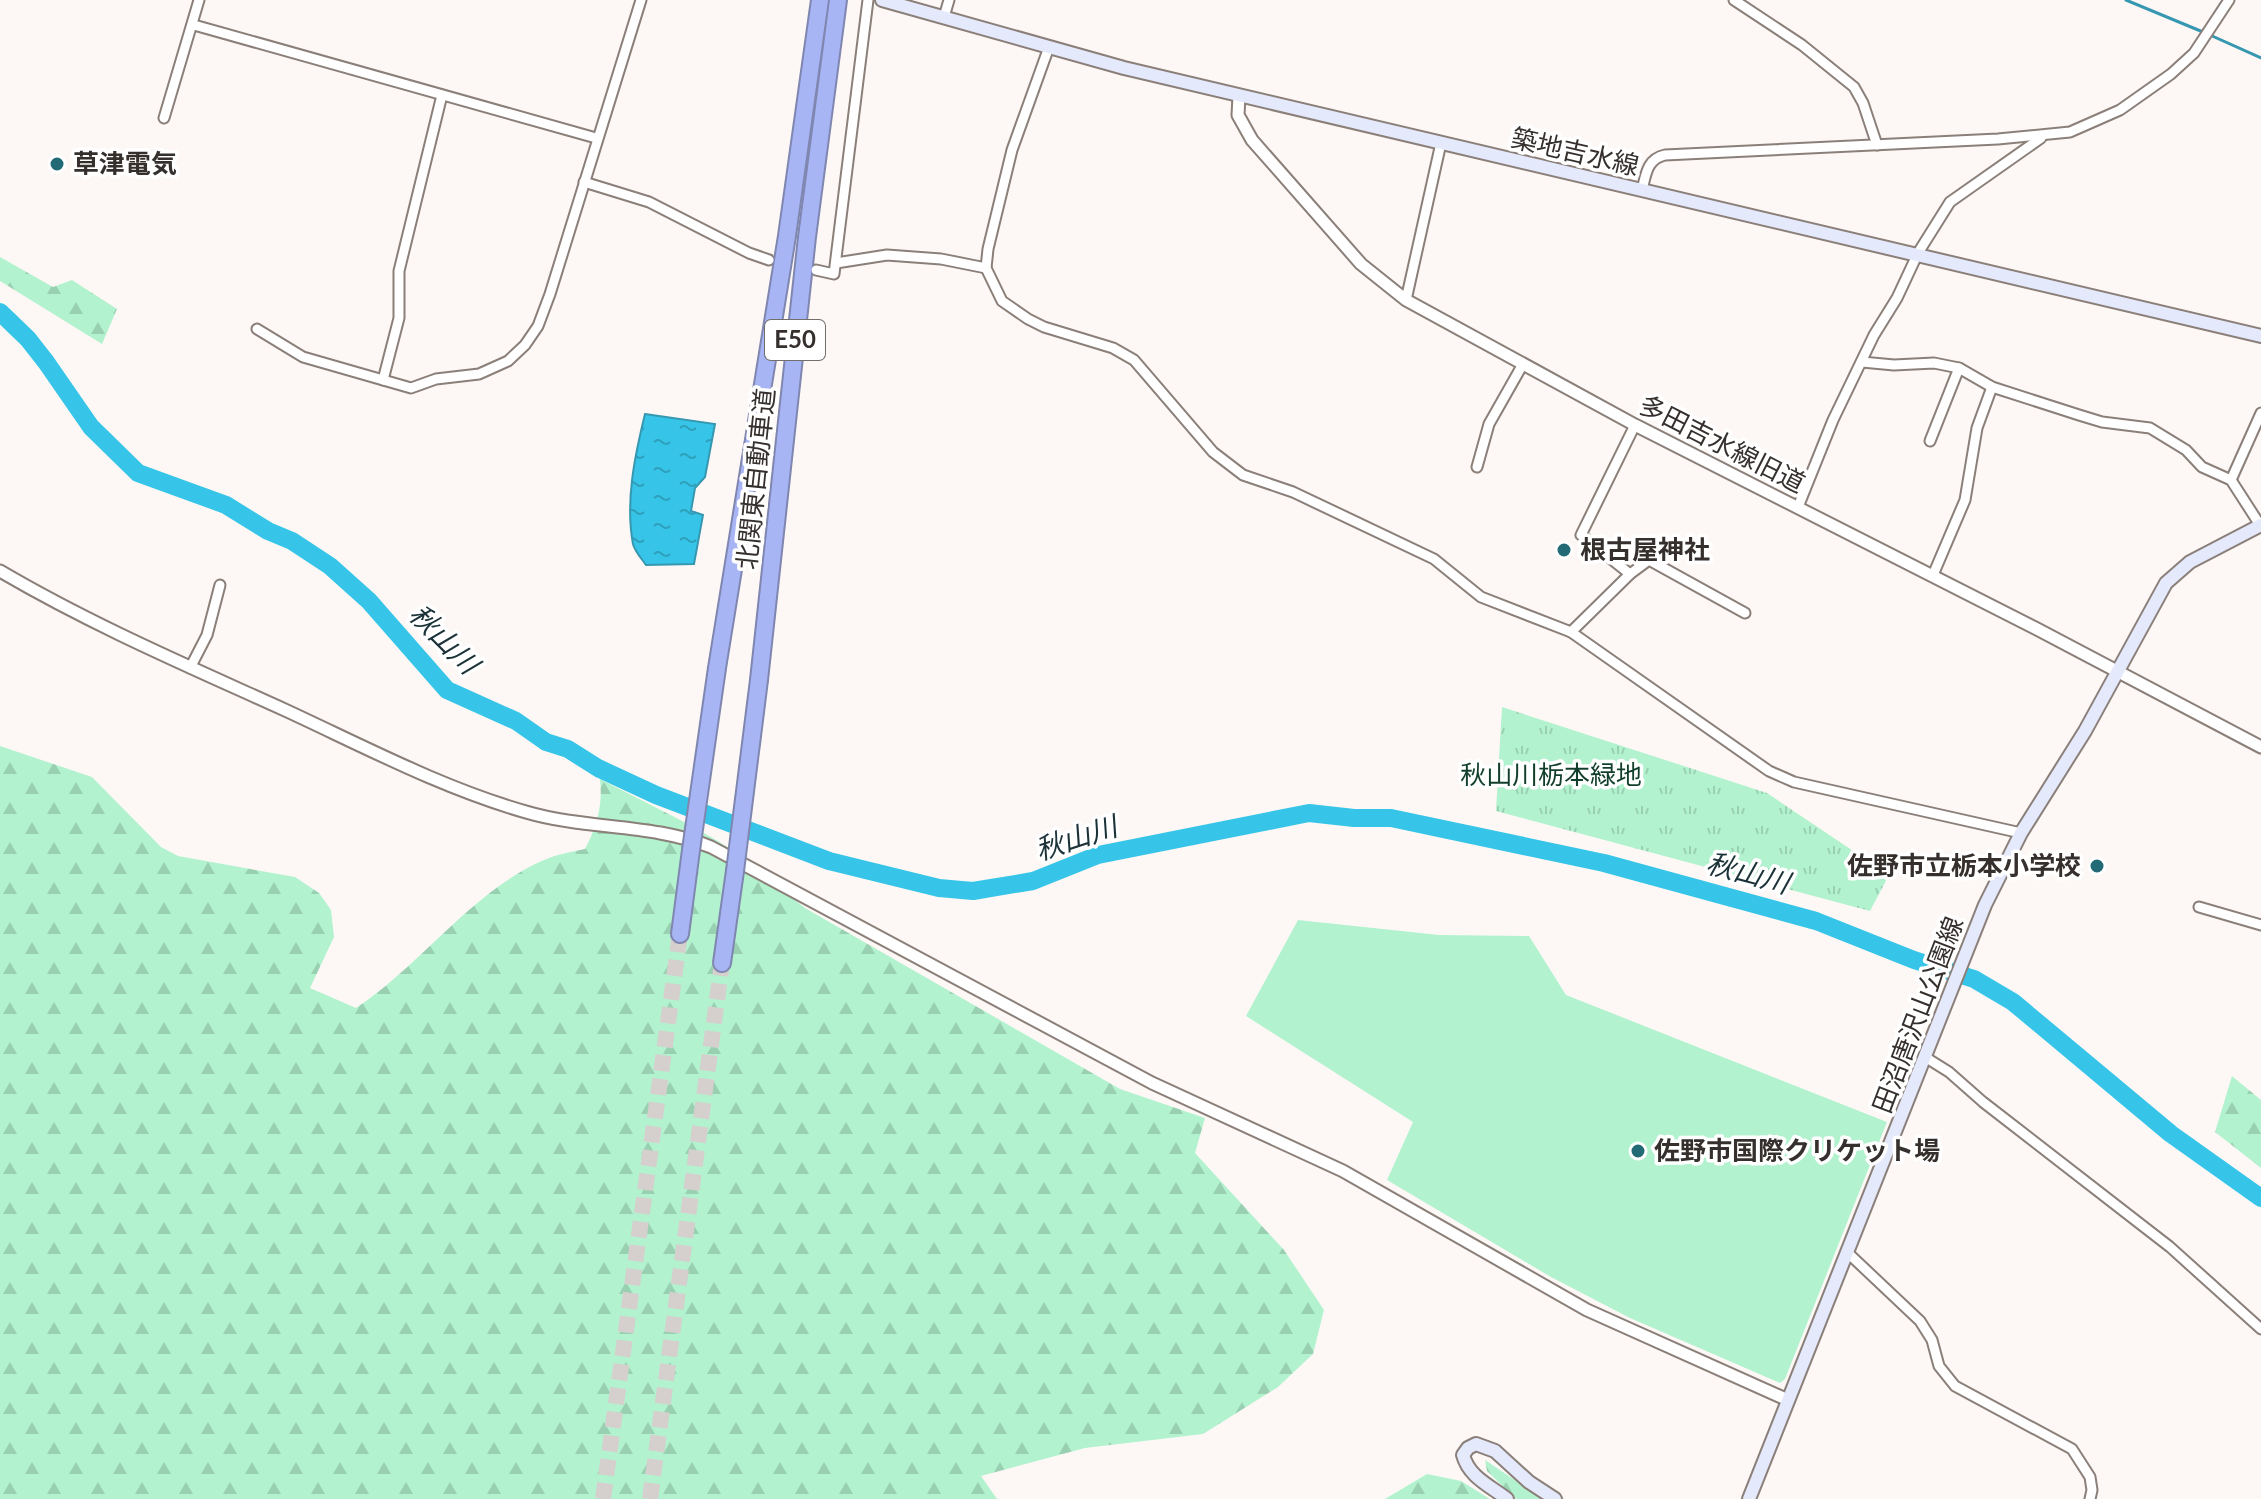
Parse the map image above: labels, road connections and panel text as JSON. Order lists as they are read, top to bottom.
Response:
{
  "streets": {
    "highway": ["E50", "北関東自動車道"],
    "main road": ["築地吉水線", "田沼唐沢山公園線"],
    "street": ["多田吉水線旧道"]
  },
  "crossings": [
    ["築地吉水線", "多田吉水線旧道"],
    ["多田吉水線旧道", "田沼唐沢山公園線"]
  ],
  "water": ["秋山川"],
  "parks": ["秋山川栃本緑地"],
  "places": [
    "草津電気",
    "根古屋神社",
    "佐野市立栃本小学校",
    "佐野市国際クリケット場"
  ]
}
